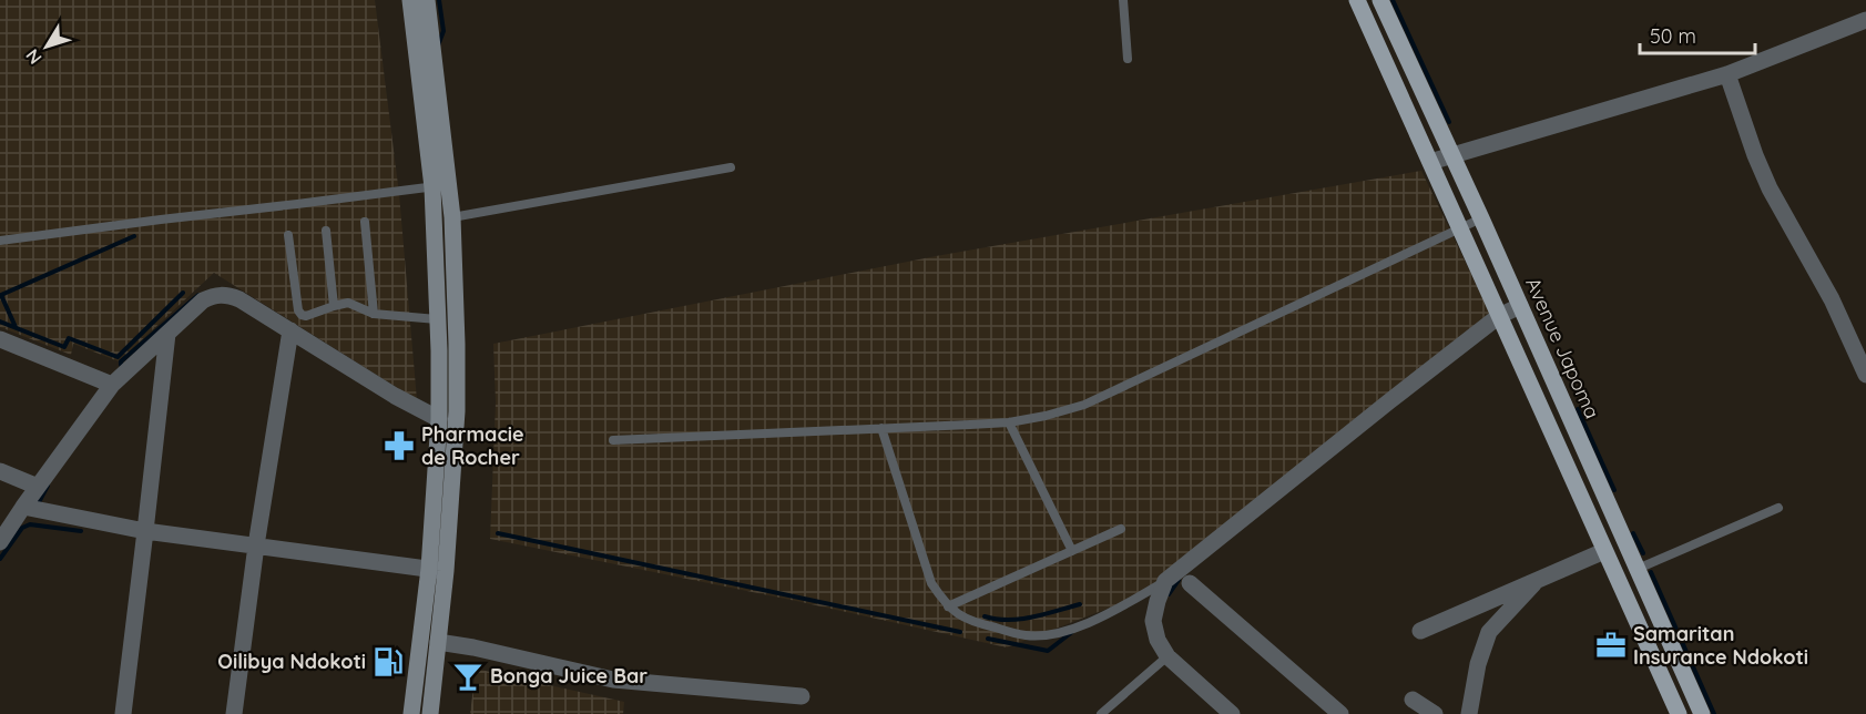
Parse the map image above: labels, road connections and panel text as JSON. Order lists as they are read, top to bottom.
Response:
{
  "streets": {
    "main road": ["Avenue Japoma"]
  },
  "places": {
    "pharmacy": ["Pharmacie de Rocher"],
    "office": ["Samaritan Insurance Ndokoti"],
    "fuel station": ["Oilibya Ndokoti"],
    "bar": ["Bonga Juice Bar"]
  },
  "scale_bar": "50 m",
  "north": "bottom left"
}
